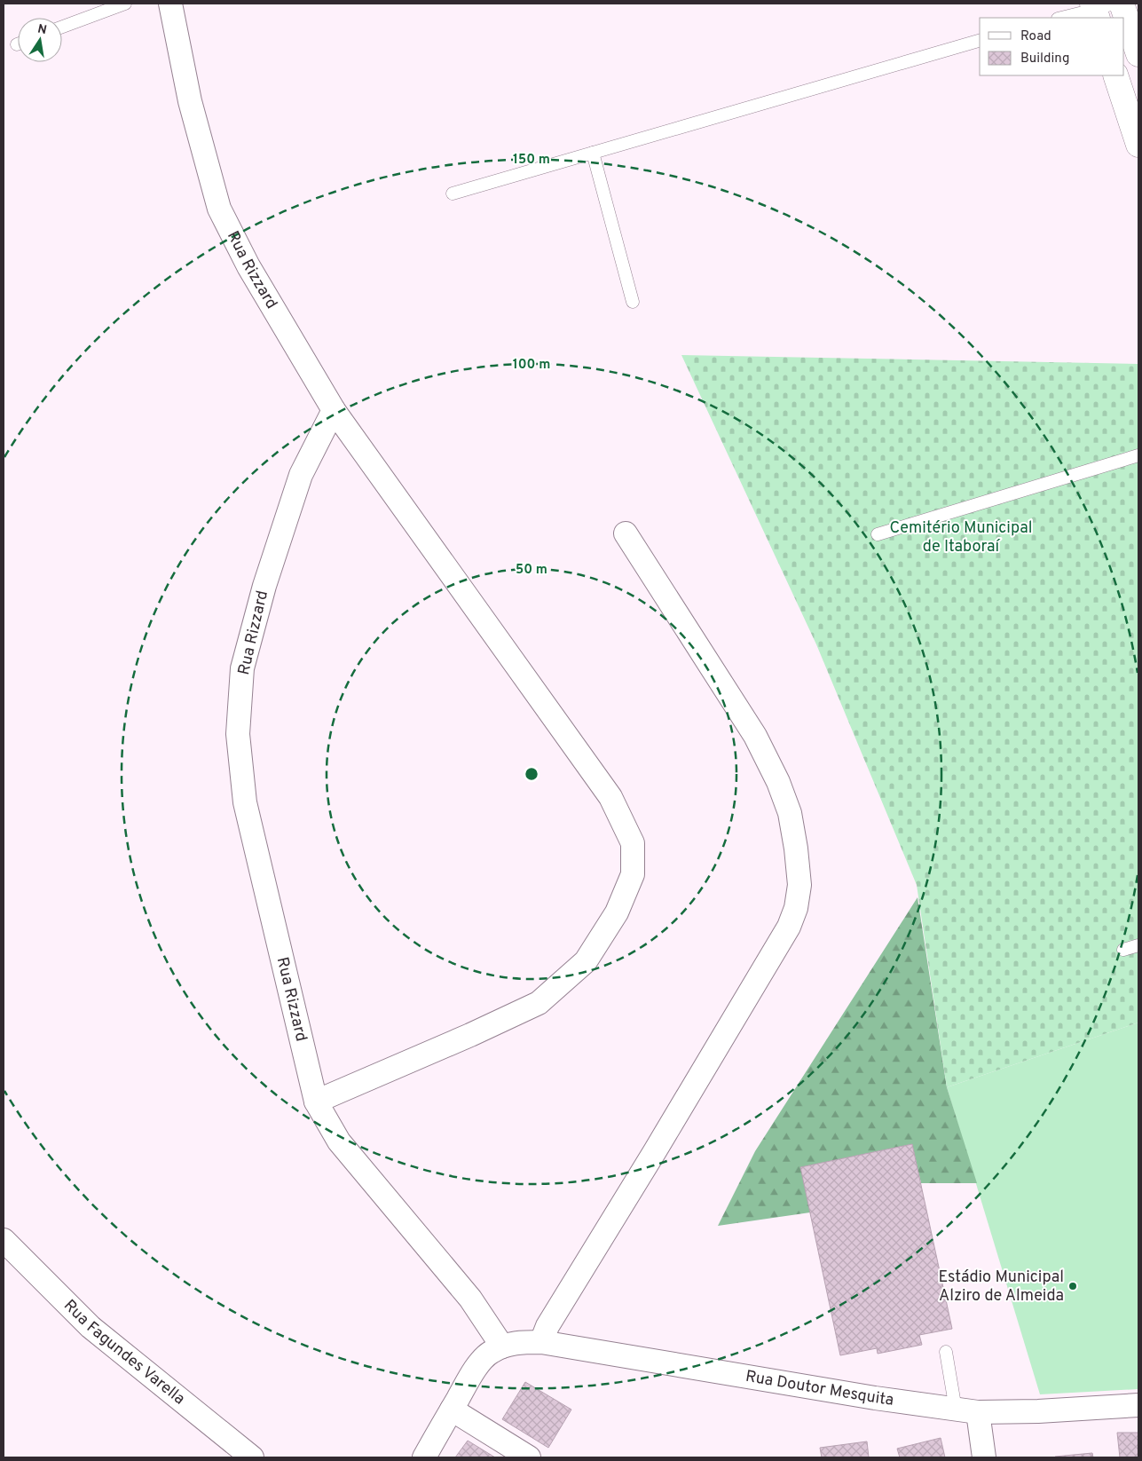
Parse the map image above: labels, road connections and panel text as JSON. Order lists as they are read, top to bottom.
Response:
{
  "streets": {
    "street": ["Rua Rizzard", "Rua Fagundes Varella", "Rua Doutor Mesquita"]
  },
  "crossings": [
    ["Rua Rizzard", "Rua Doutor Mesquita"]
  ],
  "parks": ["Cemitério Municipal de Itaboraí"],
  "places": ["Estádio Municipal Alziro de Almeida"],
  "legend": ["Road", "Building"],
  "north": "top",
  "rings": ["150 m", "100 m", "50 m"]
}
